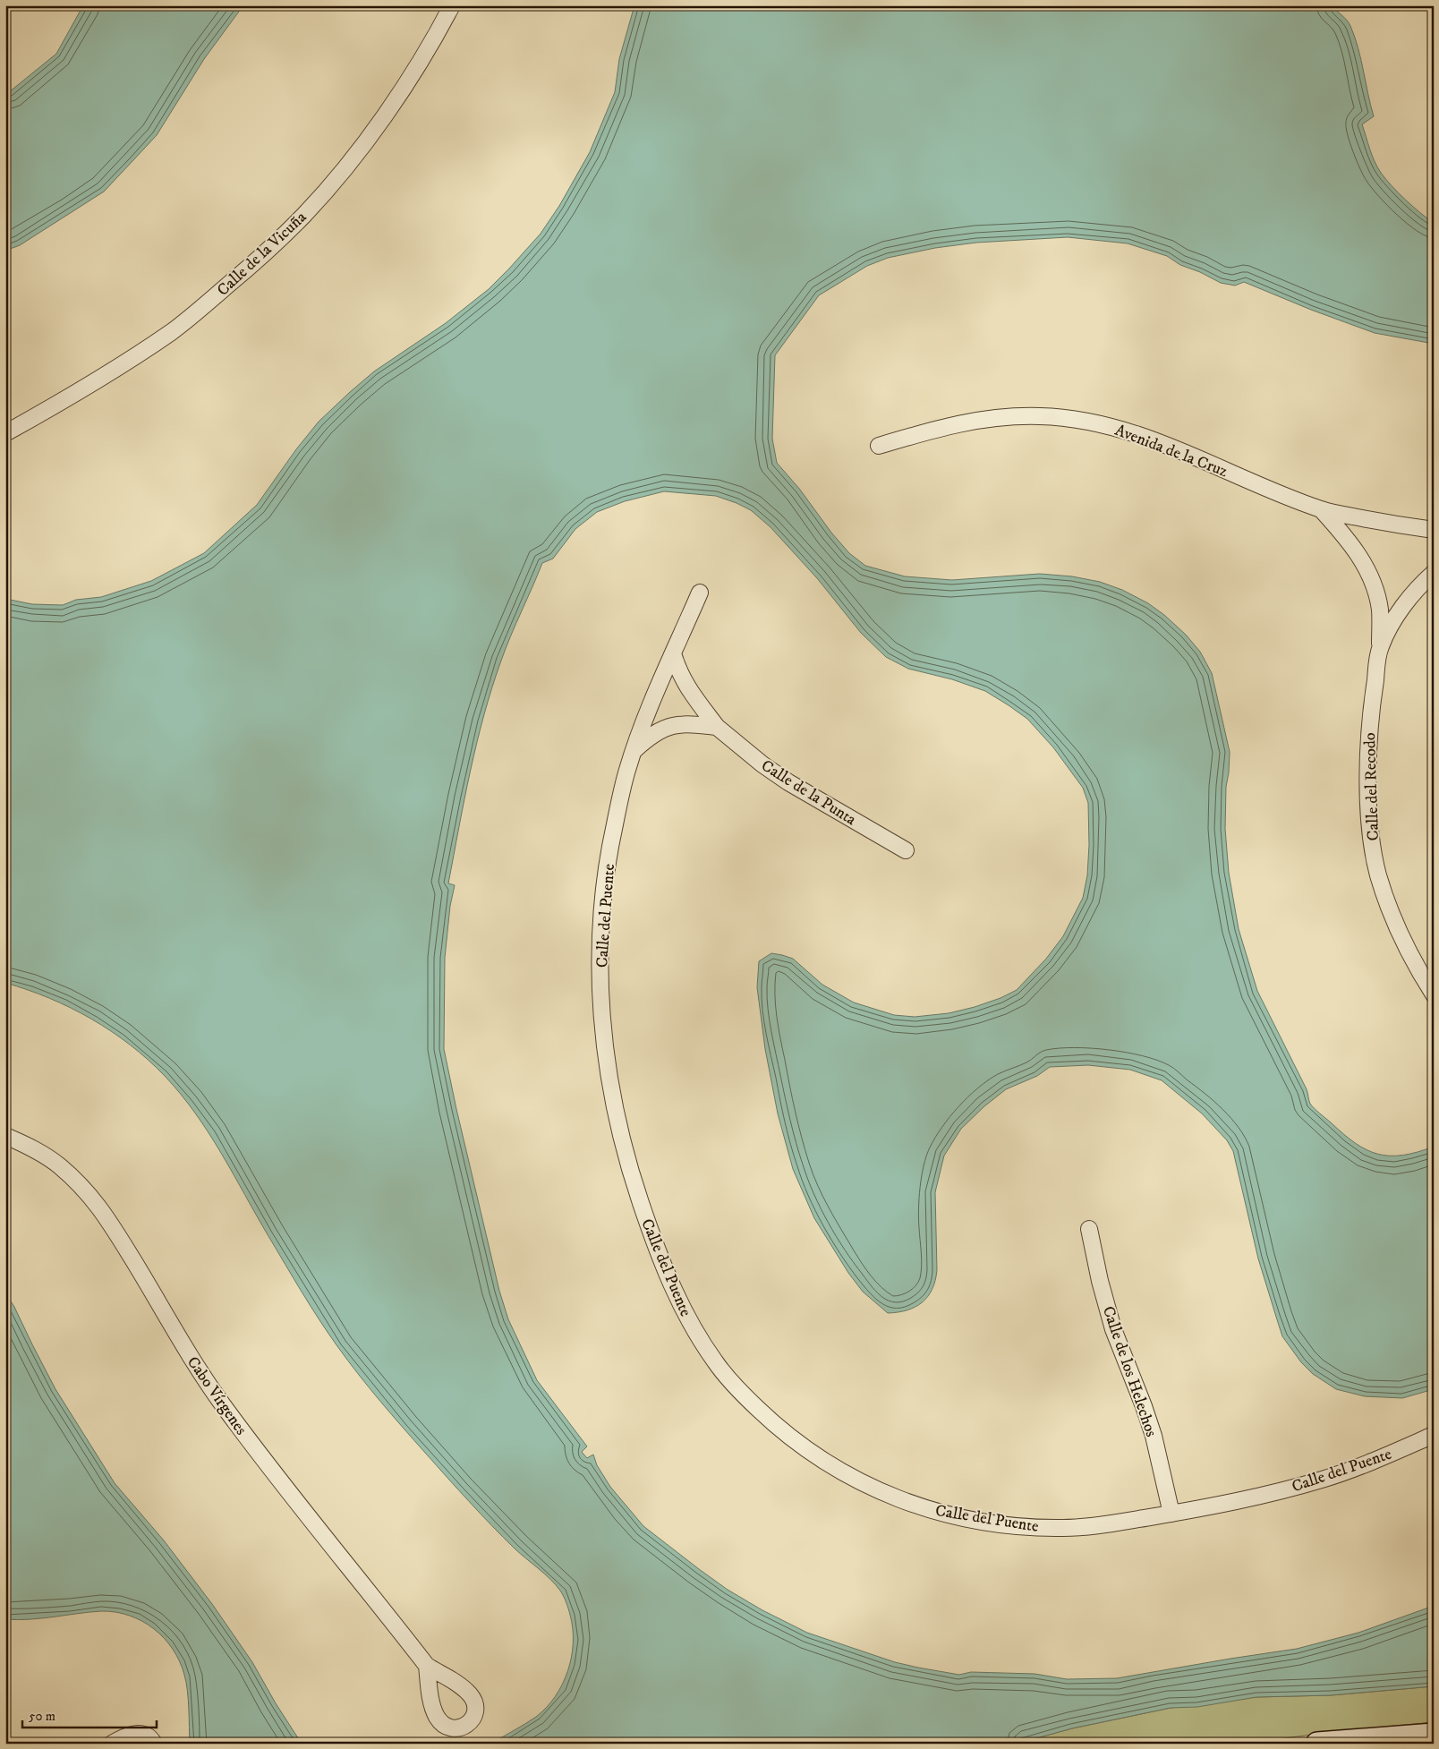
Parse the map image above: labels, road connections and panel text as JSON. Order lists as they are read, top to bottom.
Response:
{
  "streets": {
    "street": [
      "Calle de la Vicuña",
      "Avenida de la Cruz",
      "Calle del Recodo",
      "Calle de la Punta",
      "Calle del Puente",
      "Calle de los Helechos",
      "Cabo Vírgenes"
    ]
  },
  "crossings": [
    ["Avenida de la Cruz", "Calle del Recodo"],
    ["Calle de la Punta", "Calle del Puente"],
    ["Calle del Puente", "Calle de los Helechos"]
  ],
  "scale_bar": "50 m"
}
